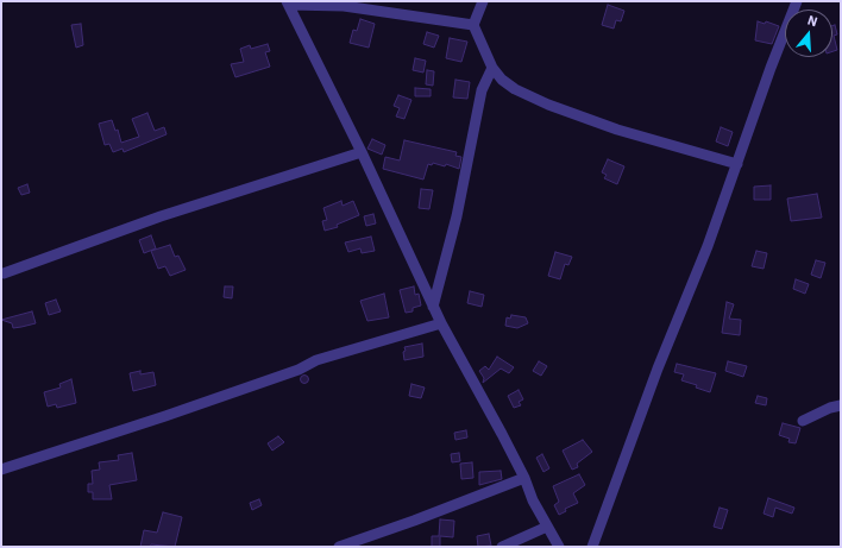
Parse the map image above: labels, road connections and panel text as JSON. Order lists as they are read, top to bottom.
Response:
{
  "north": "top"
}
